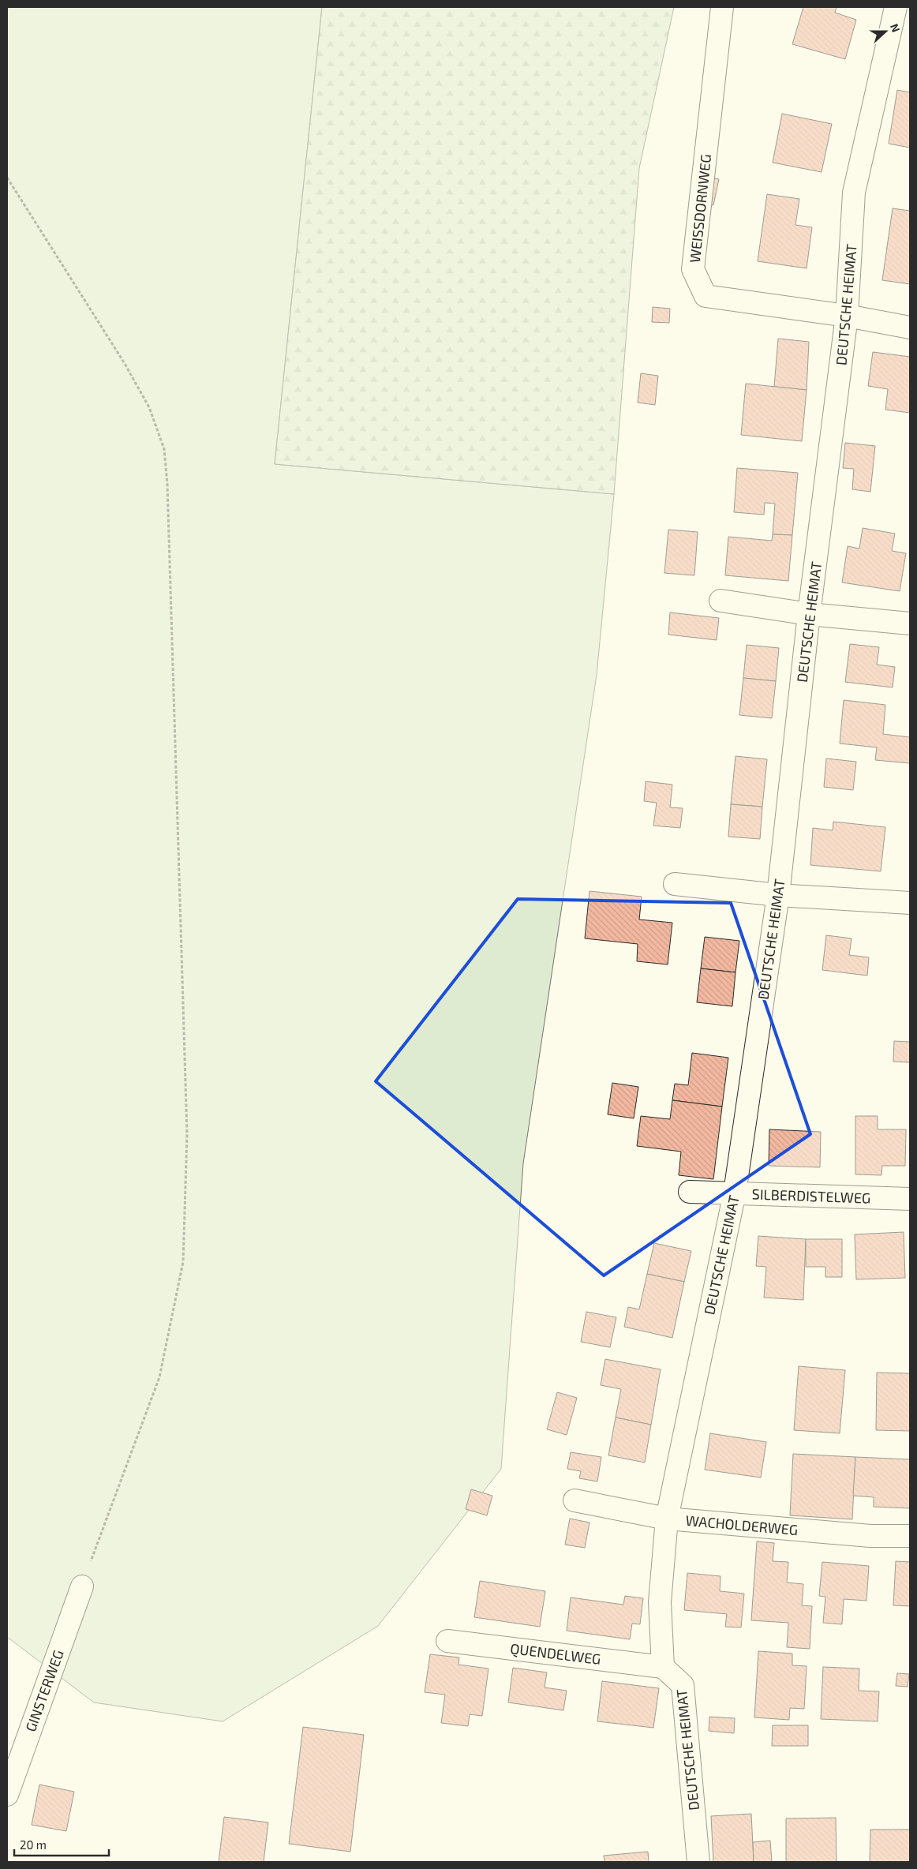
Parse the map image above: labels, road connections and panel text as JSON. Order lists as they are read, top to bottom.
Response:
{
  "streets": {
    "street": [
      "WEISSDORNWEG",
      "DEUTSCHE HEIMAT",
      "SILBERDISTELWEG",
      "WACHOLDERWEG",
      "QUENDELWEG",
      "GINSTERWEG"
    ]
  },
  "crossings": [
    ["WEISSDORNWEG", "DEUTSCHE HEIMAT"],
    ["DEUTSCHE HEIMAT", "SILBERDISTELWEG"],
    ["DEUTSCHE HEIMAT", "WACHOLDERWEG"],
    ["DEUTSCHE HEIMAT", "QUENDELWEG"]
  ],
  "scale_bar": "20 m",
  "north": "right"
}
